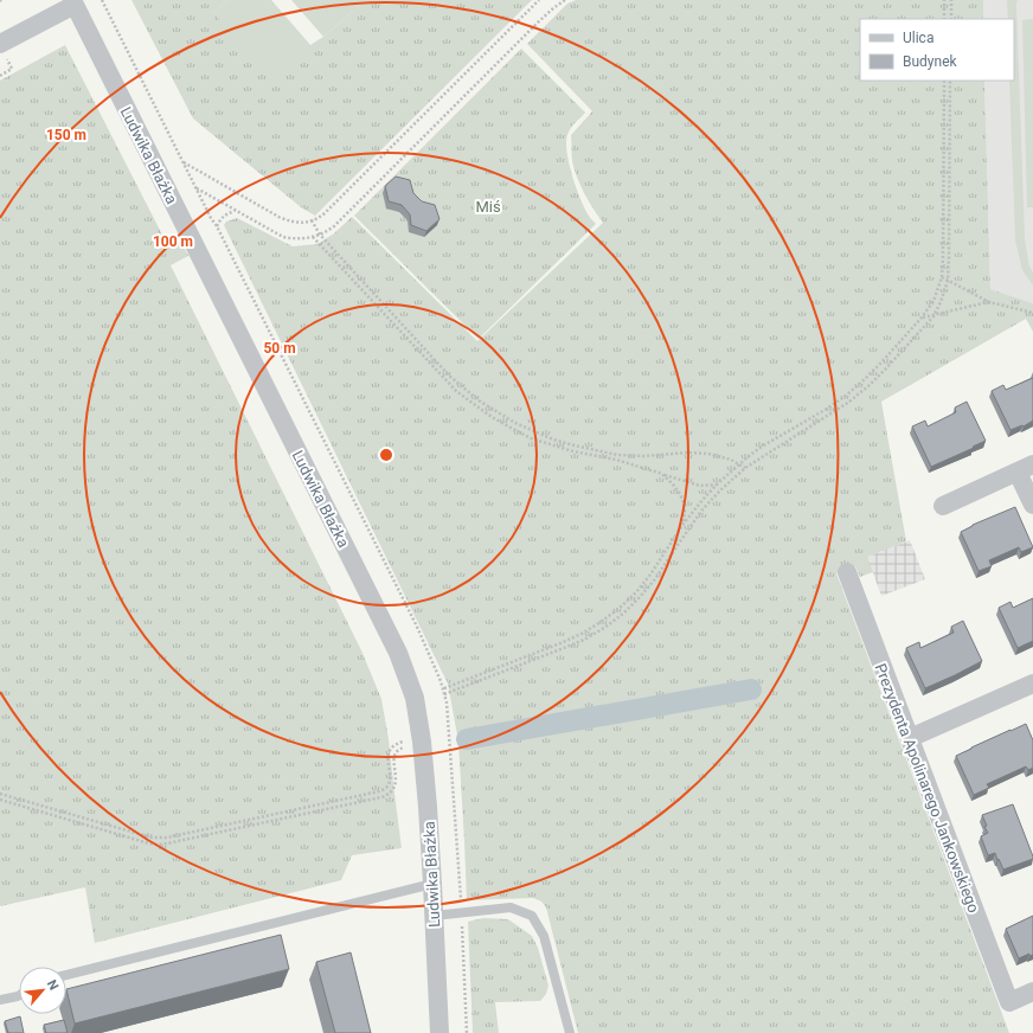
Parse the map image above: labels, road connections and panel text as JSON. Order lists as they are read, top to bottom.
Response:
{
  "streets": {
    "street": ["Ludwika Błażka", "Prezydenta Apolinarego Jankowskiego"]
  },
  "parks": ["Miś"],
  "legend": ["Ulica", "Budynek"],
  "north": "top right",
  "rings": ["150 m", "100 m", "50 m"]
}
